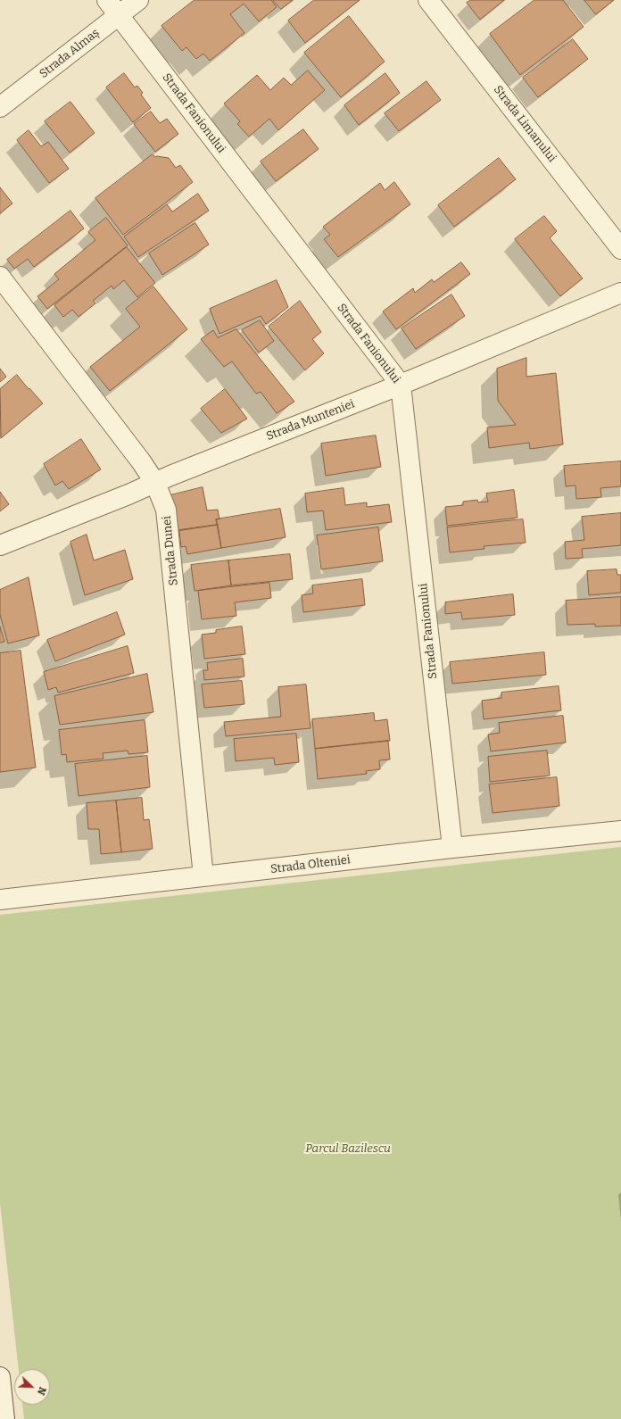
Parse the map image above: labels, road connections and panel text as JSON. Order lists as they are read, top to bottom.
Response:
{
  "streets": {
    "street": [
      "Strada Almaș",
      "Strada Fanionului",
      "Strada Limanului",
      "Strada Munteniei",
      "Strada Dunei",
      "Strada Olteniei"
    ]
  },
  "crossings": [
    ["Strada Almaș", "Strada Fanionului"],
    ["Strada Fanionului", "Strada Munteniei"],
    ["Strada Fanionului", "Strada Olteniei"],
    ["Strada Munteniei", "Strada Dunei"],
    ["Strada Dunei", "Strada Olteniei"]
  ],
  "parks": ["Parcul Bazilescu"],
  "north": "bottom right"
}
